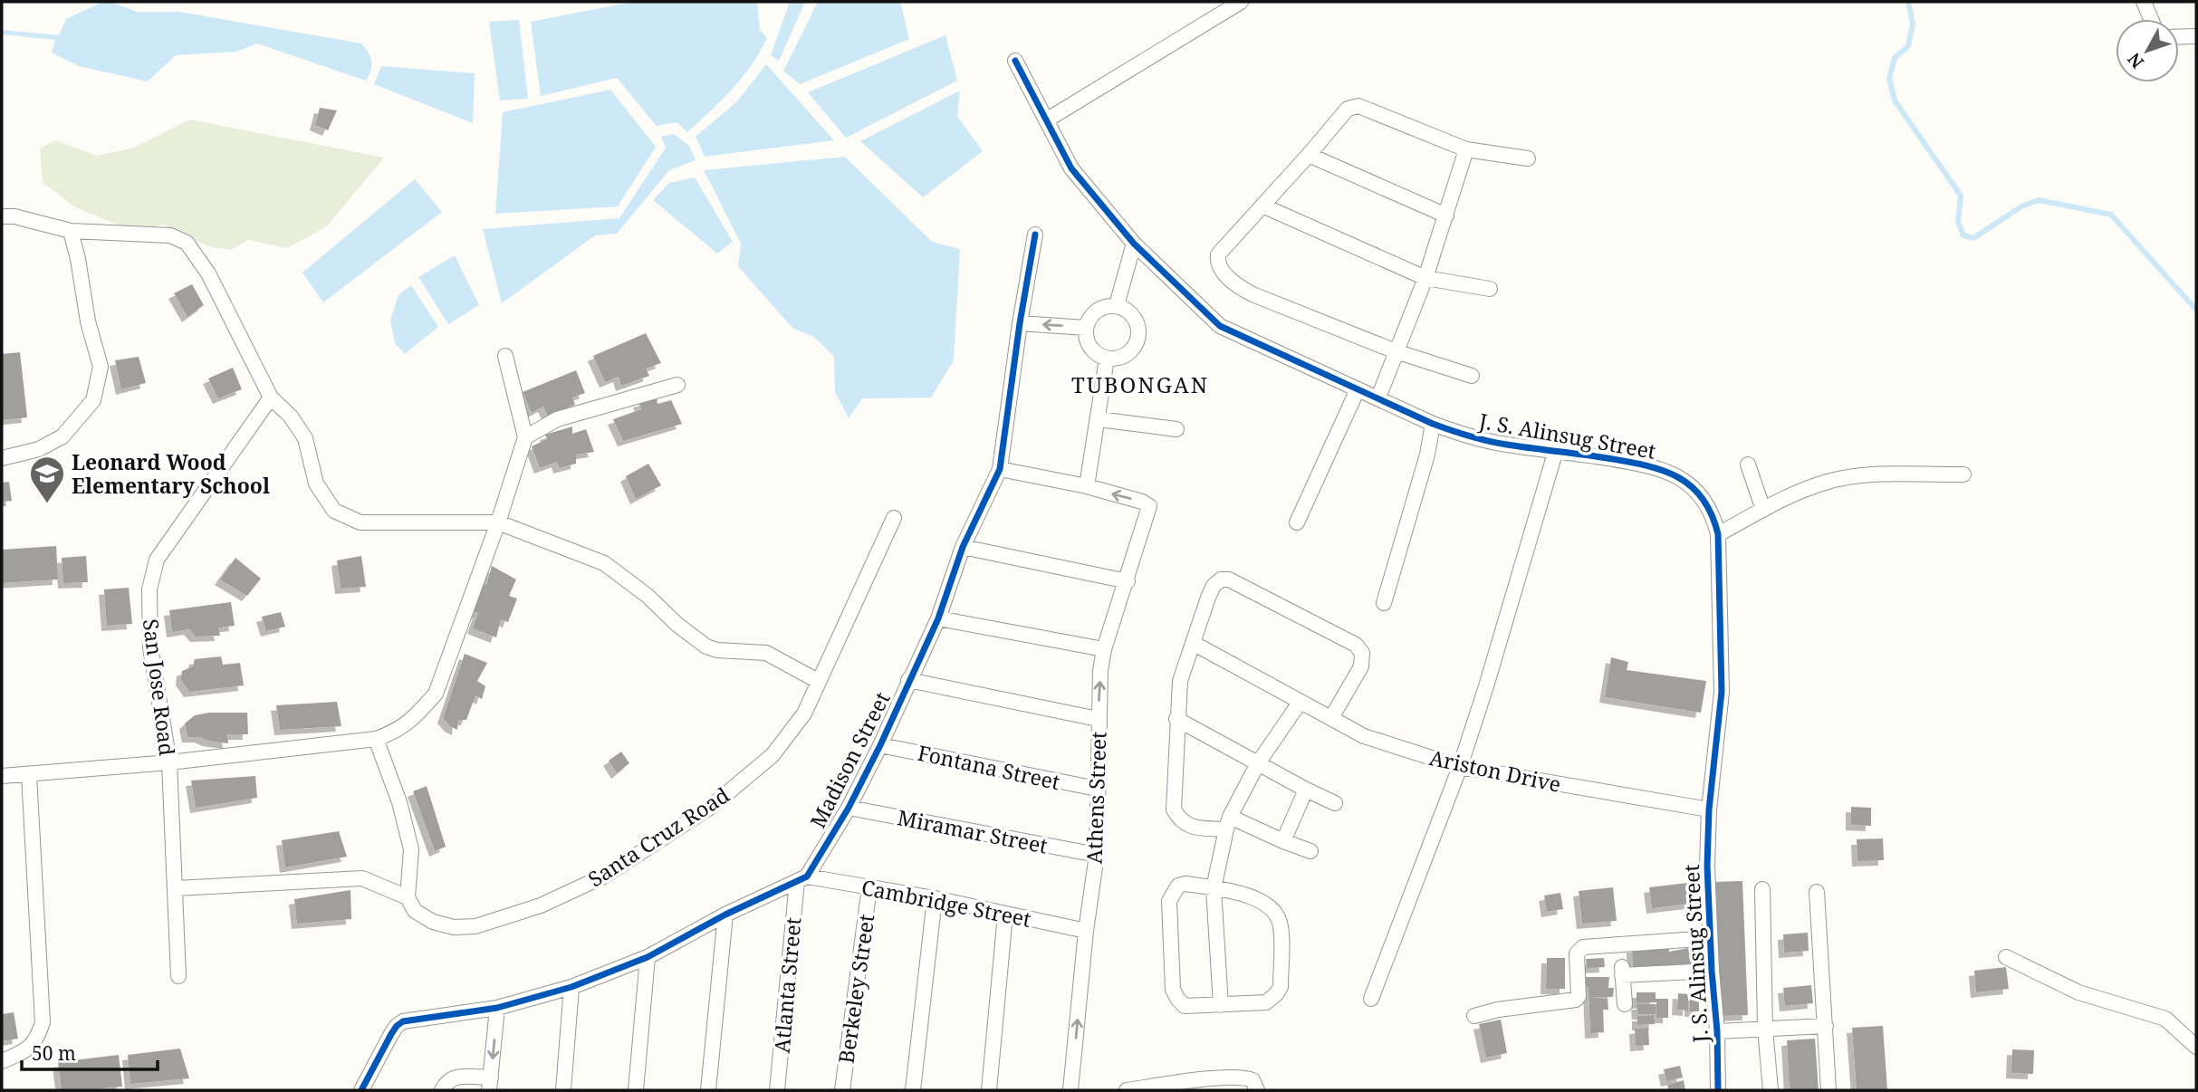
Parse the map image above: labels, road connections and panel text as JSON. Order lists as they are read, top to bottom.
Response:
{
  "streets": {
    "street": [
      "J. S. Alinsug Street",
      "San Jose Road",
      "Madison Street",
      "Fontana Street",
      "Ariston Drive",
      "Athens Street",
      "Miramar Street",
      "Santa Cruz Road",
      "Cambridge Street",
      "Atlanta Street",
      "Berkeley Street"
    ]
  },
  "crossings": [
    ["J. S. Alinsug Street", "Ariston Drive"],
    ["San Jose Road", "Santa Cruz Road"],
    ["Madison Street", "Fontana Street"],
    ["Madison Street", "Miramar Street"],
    ["Madison Street", "Cambridge Street"],
    ["Madison Street", "Atlanta Street"],
    ["Fontana Street", "Athens Street"],
    ["Athens Street", "Miramar Street"],
    ["Athens Street", "Cambridge Street"],
    ["Cambridge Street", "Atlanta Street"],
    ["Cambridge Street", "Berkeley Street"]
  ],
  "districts": ["TUBONGAN"],
  "places": {
    "school or university": ["Leonard Wood Elementary School"]
  },
  "scale_bar": "50 m",
  "north": "bottom left"
}
